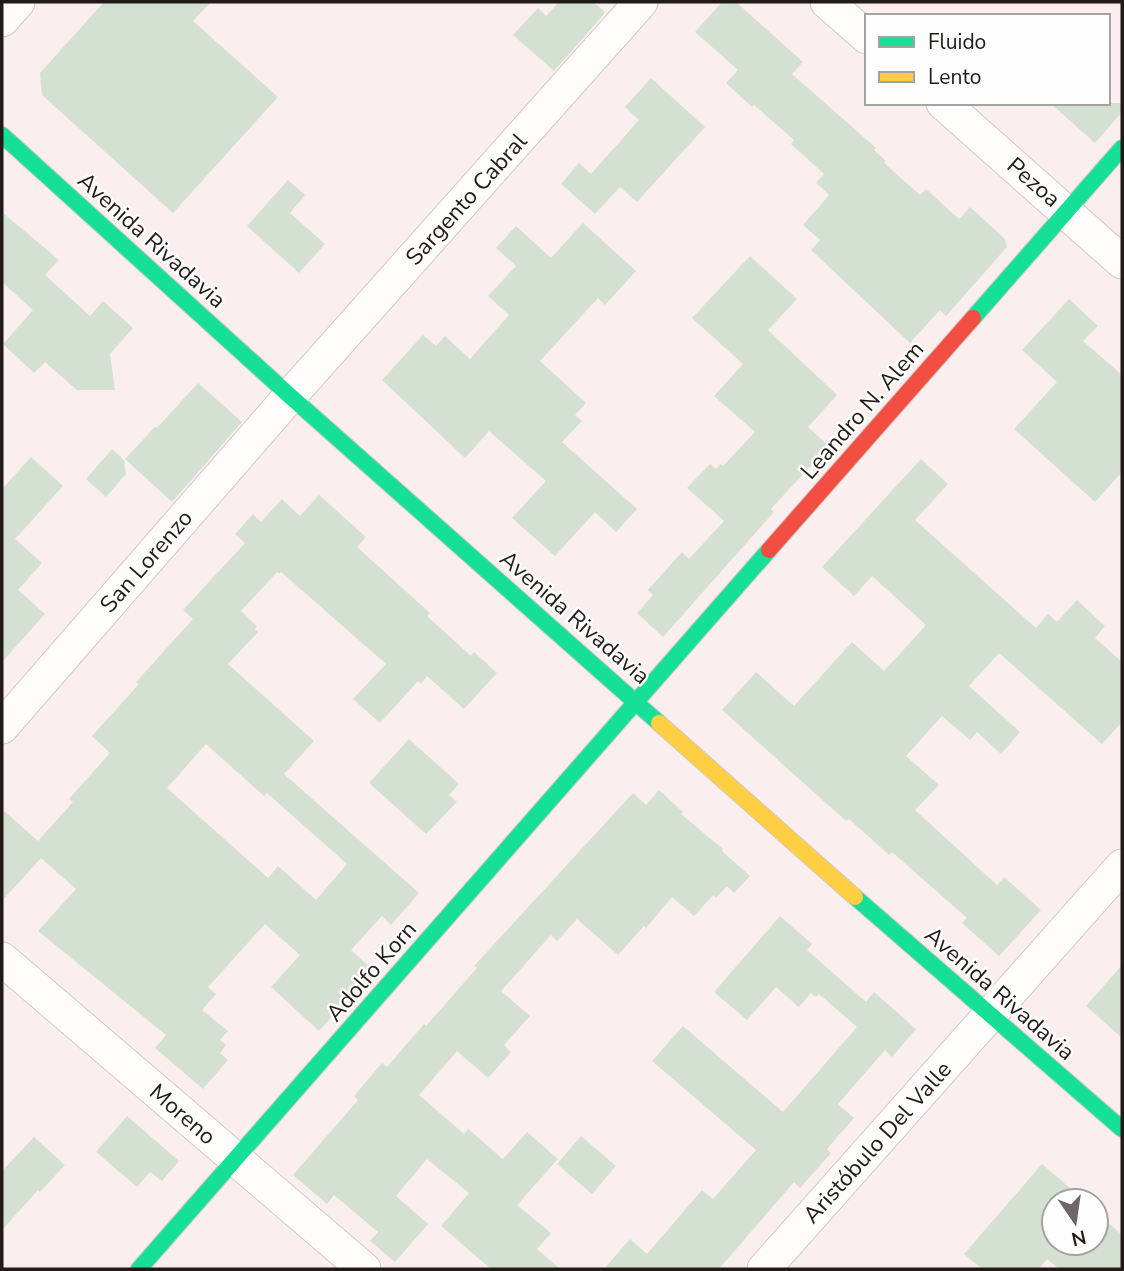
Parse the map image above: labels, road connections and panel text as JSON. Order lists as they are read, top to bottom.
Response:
{
  "streets": {
    "main road": ["Avenida Rivadavia", "Leandro N. Alem", "Adolfo Korn"],
    "street": [
      "Pezoa",
      "Sargento Cabral",
      "San Lorenzo",
      "Moreno",
      "Aristóbulo Del Valle"
    ]
  },
  "crossings": [
    ["Pezoa", "Leandro N. Alem"],
    ["Sargento Cabral", "Avenida Rivadavia"],
    ["Sargento Cabral", "San Lorenzo"],
    ["Avenida Rivadavia", "Leandro N. Alem"],
    ["Avenida Rivadavia", "San Lorenzo"],
    ["Avenida Rivadavia", "Adolfo Korn"],
    ["Avenida Rivadavia", "Aristóbulo Del Valle"],
    ["Leandro N. Alem", "Adolfo Korn"],
    ["Adolfo Korn", "Moreno"]
  ],
  "legend": ["Fluido", "Lento"],
  "north": "bottom"
}
